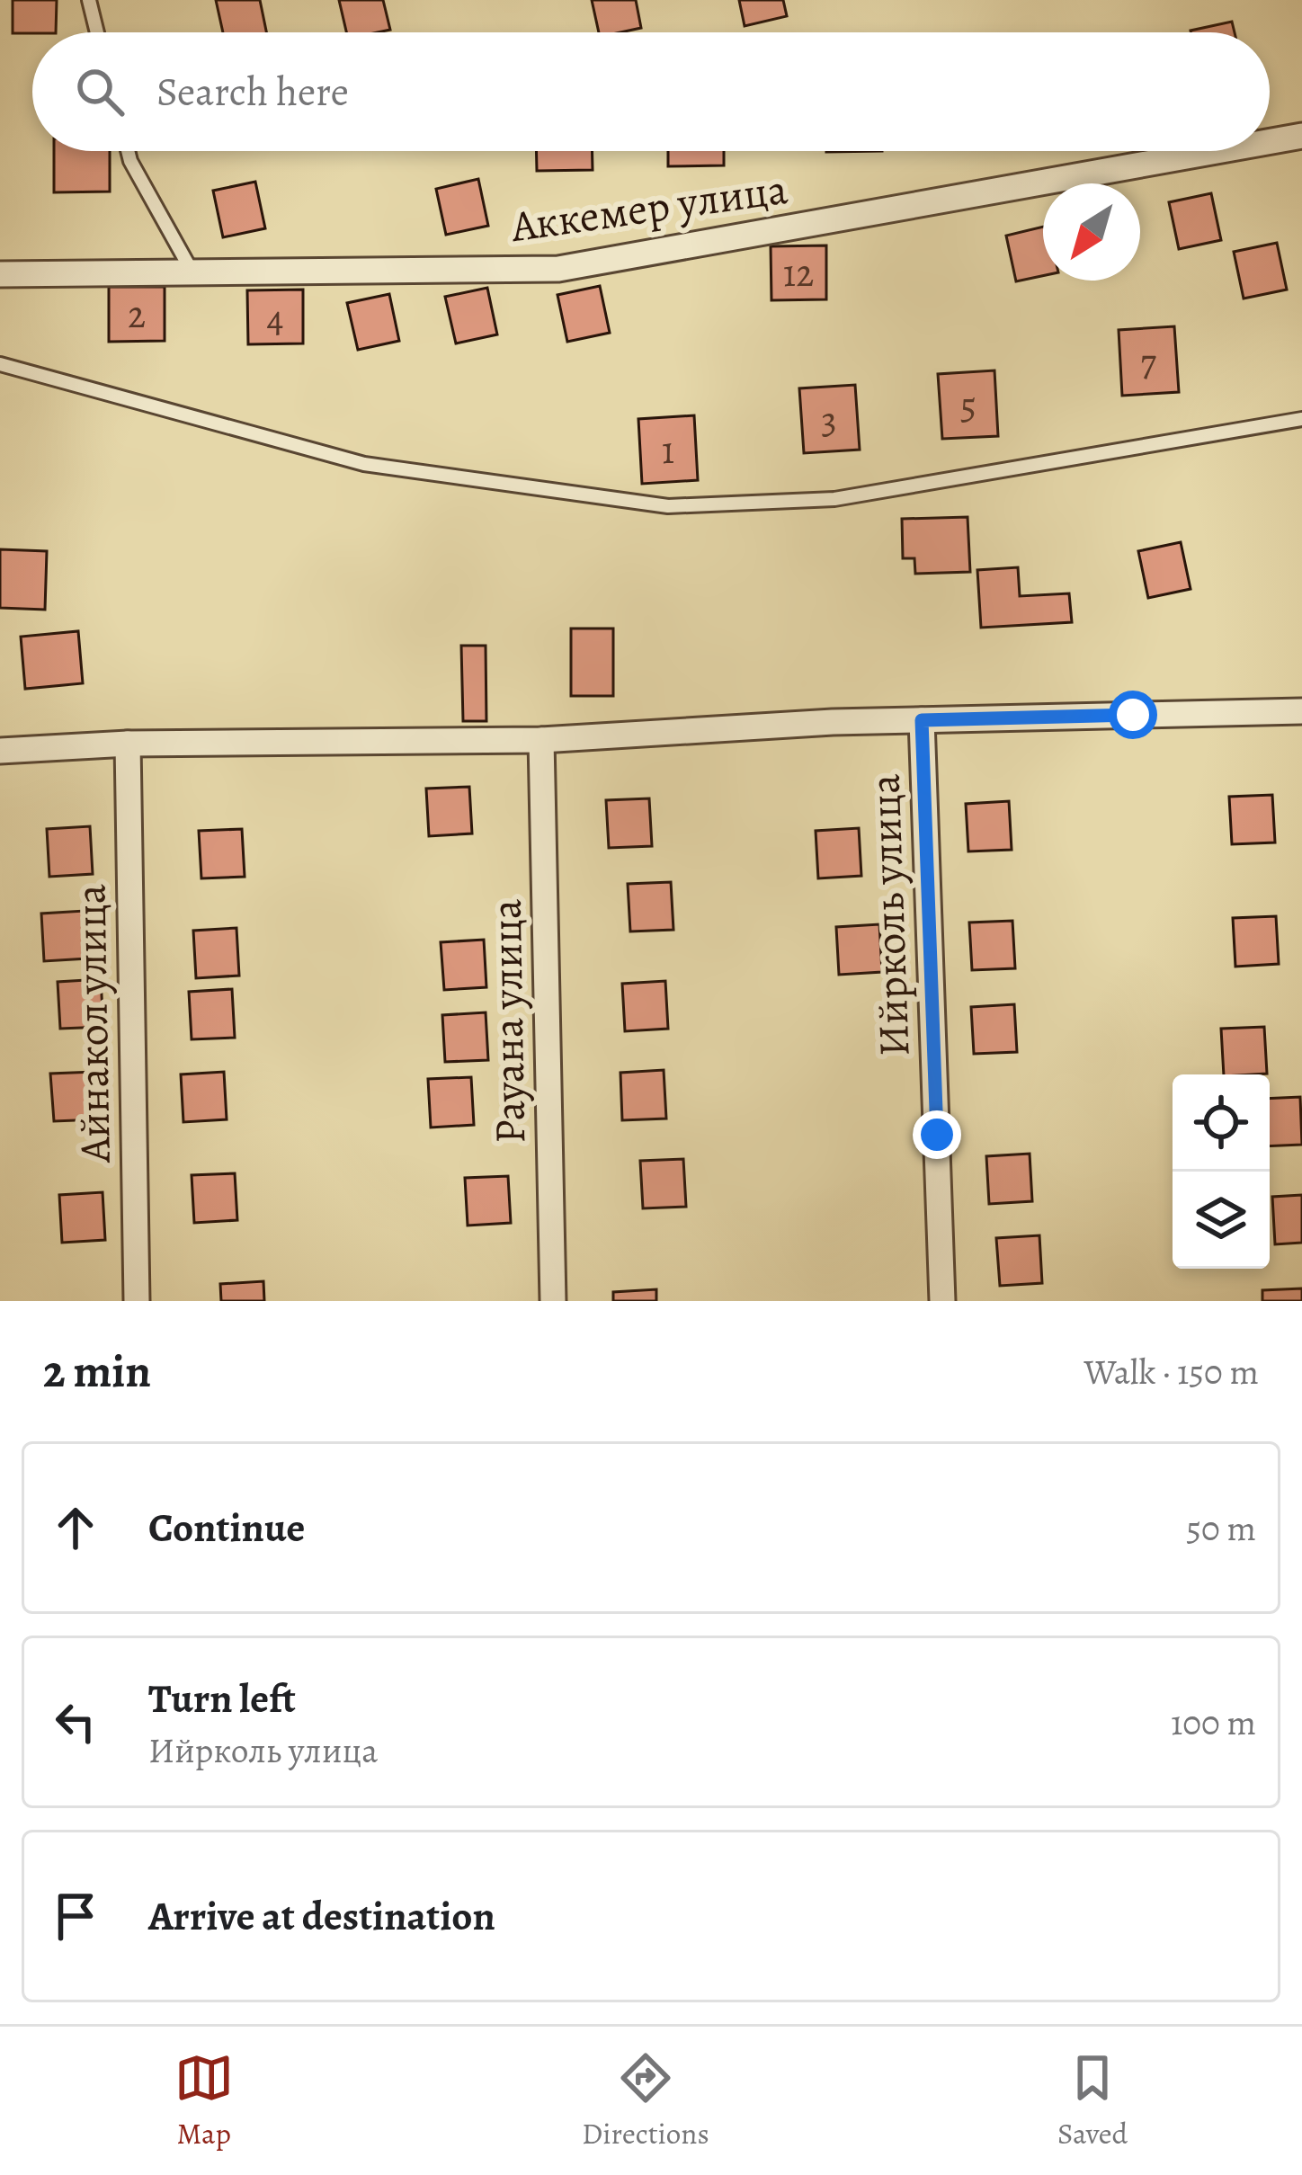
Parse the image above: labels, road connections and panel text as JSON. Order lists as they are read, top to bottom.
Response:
{
  "streets": {
    "street": [
      "Аккемер улица",
      "Ийрколь улица",
      "Рауана улица",
      "Айнакол улица"
    ]
  },
  "house_numbers": [
    "12",
    "2",
    "4",
    "7",
    "5",
    "3",
    "1"
  ],
  "north": "bottom left",
  "page": {
    "search": "Search here",
    "heading": ["2 min", "Walk · 150 m"],
    "list": [
      ["Continue", "50 m"],
      ["Turn left", "Ийрколь улица", "100 m"],
      "Arrive at destination"
    ],
    "nav": ["Map", "Directions", "Saved"]
  }
}
